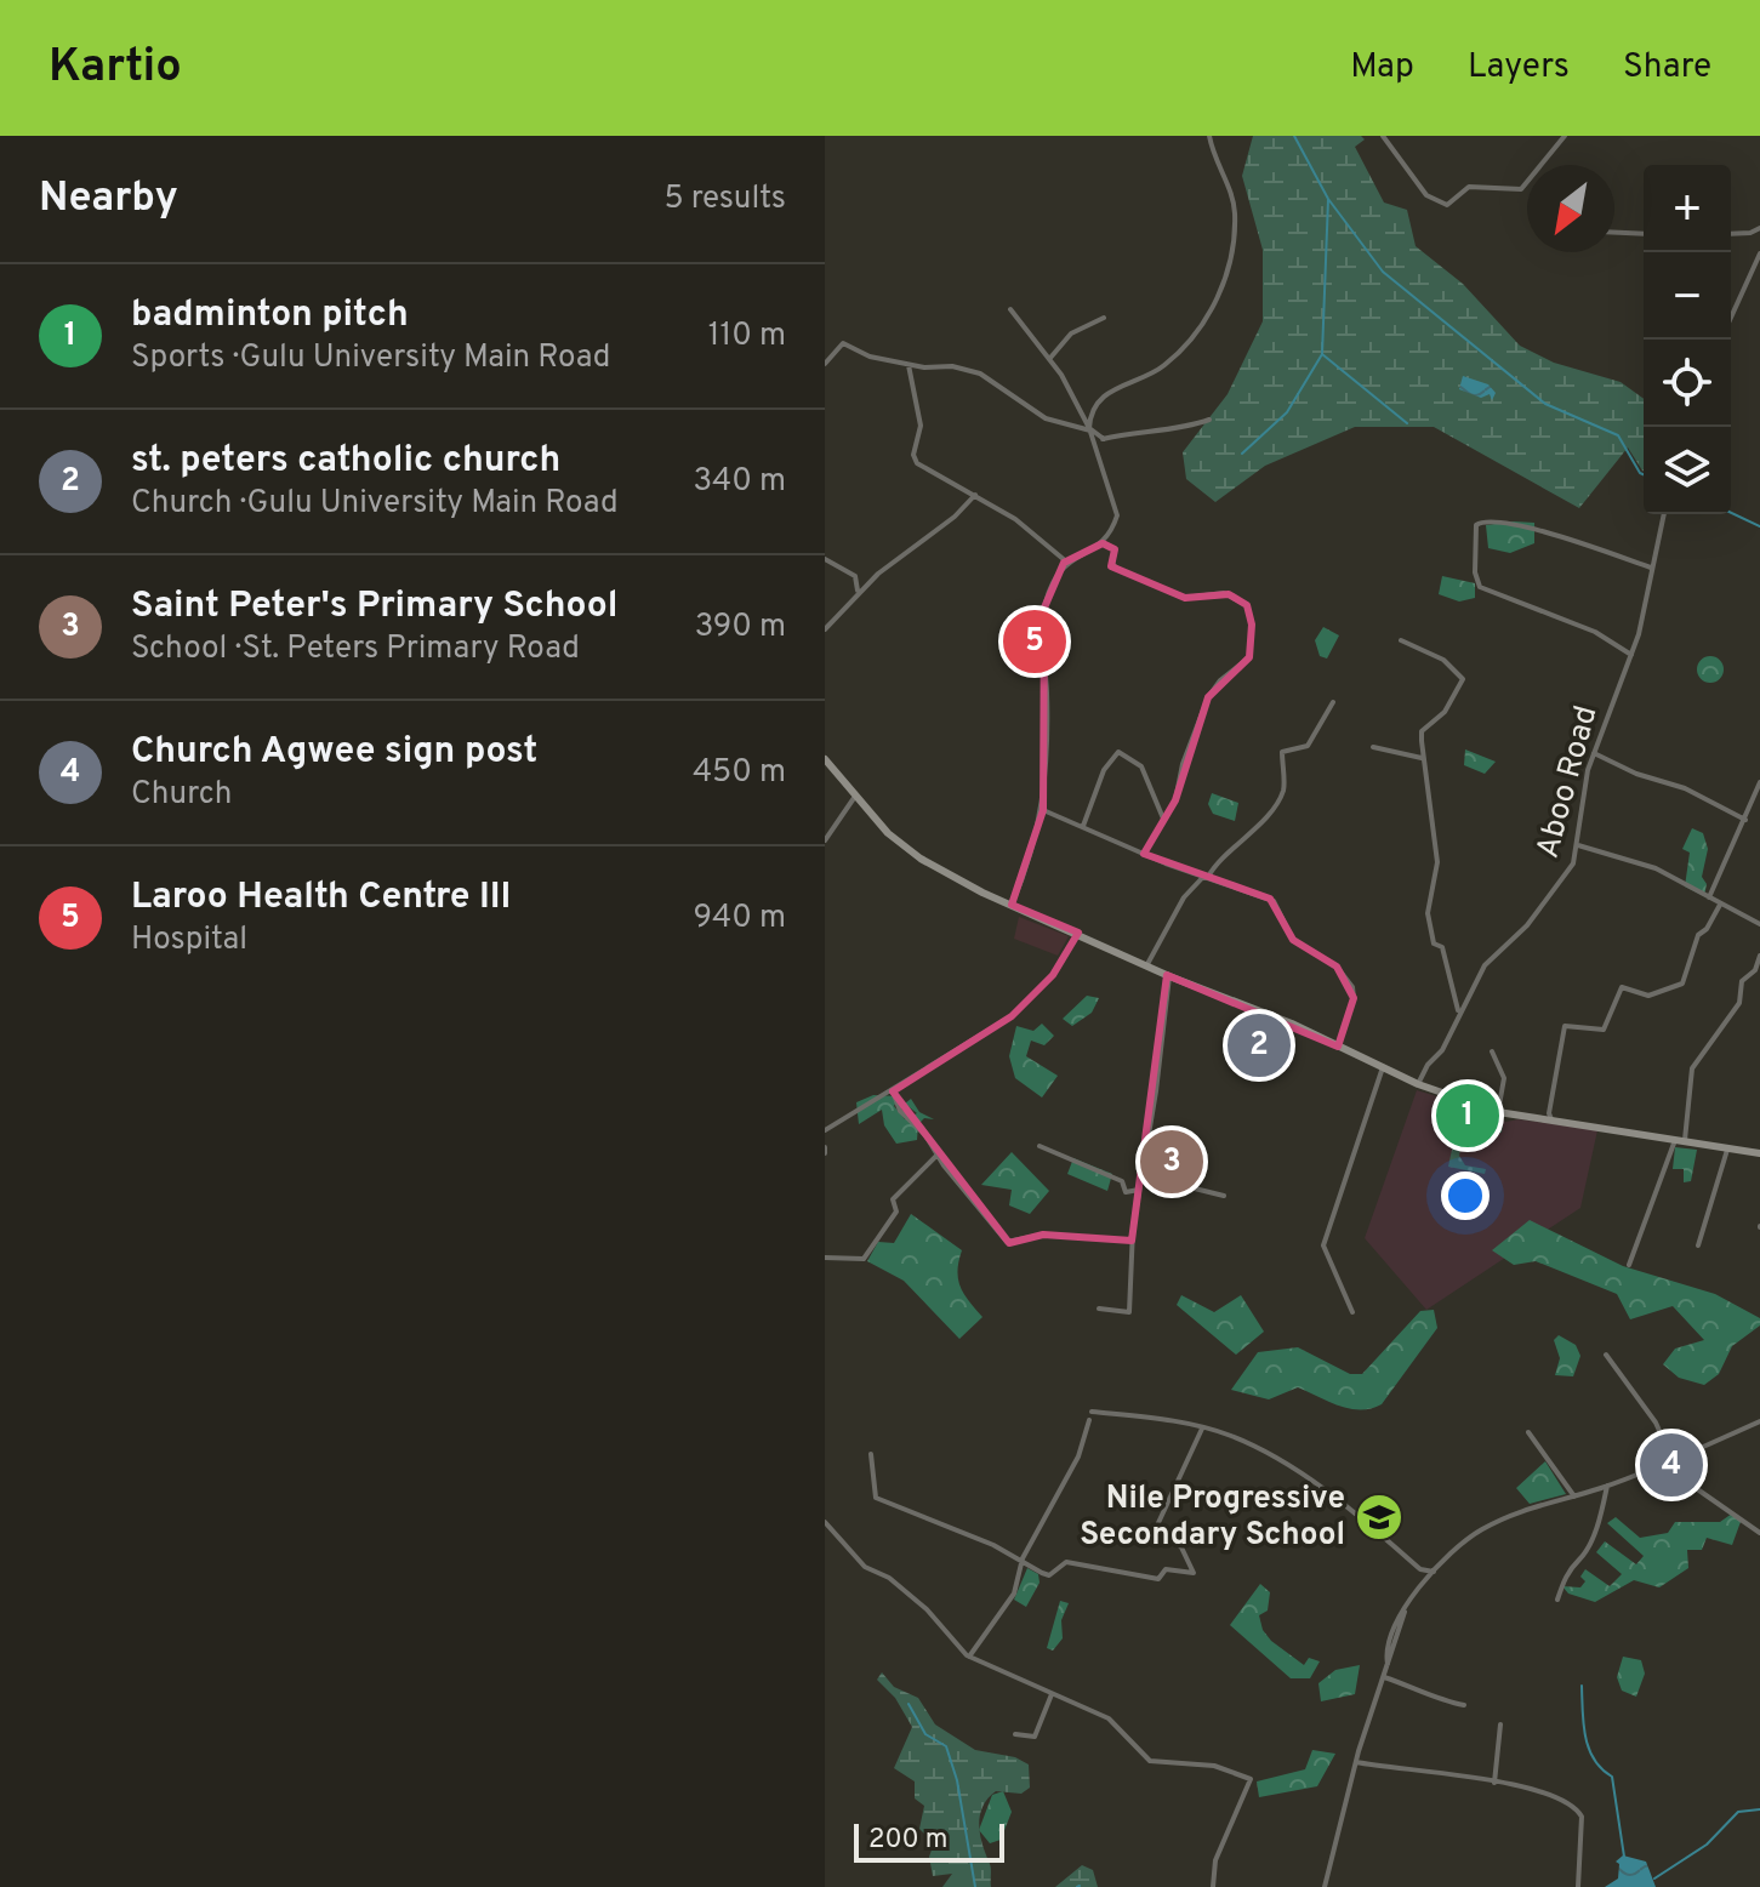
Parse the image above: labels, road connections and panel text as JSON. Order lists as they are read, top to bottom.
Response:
{
  "streets": {
    "street": ["Aboo Road"]
  },
  "places": {
    "school or university": ["Nile Progressive Secondary School"]
  },
  "scale_bar": "200 m",
  "north": "bottom left",
  "page": {
    "header": "Kartio",
    "nav": ["Map", "Layers", "Share"],
    "heading": ["Nearby", "5 results"],
    "map_buttons": ["+", "−"],
    "list": [
      {
        "mark": "1",
        "name": "badminton pitch",
        "note": "Sports · Gulu University Main Road",
        "value": "110 m"
      },
      {
        "mark": "2",
        "name": "st. peters catholic church",
        "note": "Church · Gulu University Main Road",
        "value": "340 m"
      },
      {
        "mark": "3",
        "name": "Saint Peter's Primary School",
        "note": "School · St. Peters Primary Road",
        "value": "390 m"
      },
      {
        "mark": "4",
        "name": "Church Agwee sign post",
        "note": "Church",
        "value": "450 m"
      },
      {
        "mark": "5",
        "name": "Laroo Health Centre III",
        "note": "Hospital",
        "value": "940 m"
      }
    ],
    "pins": [
      "5",
      "2",
      "1",
      "3",
      "4"
    ],
    "scale": "200 m"
  }
}
